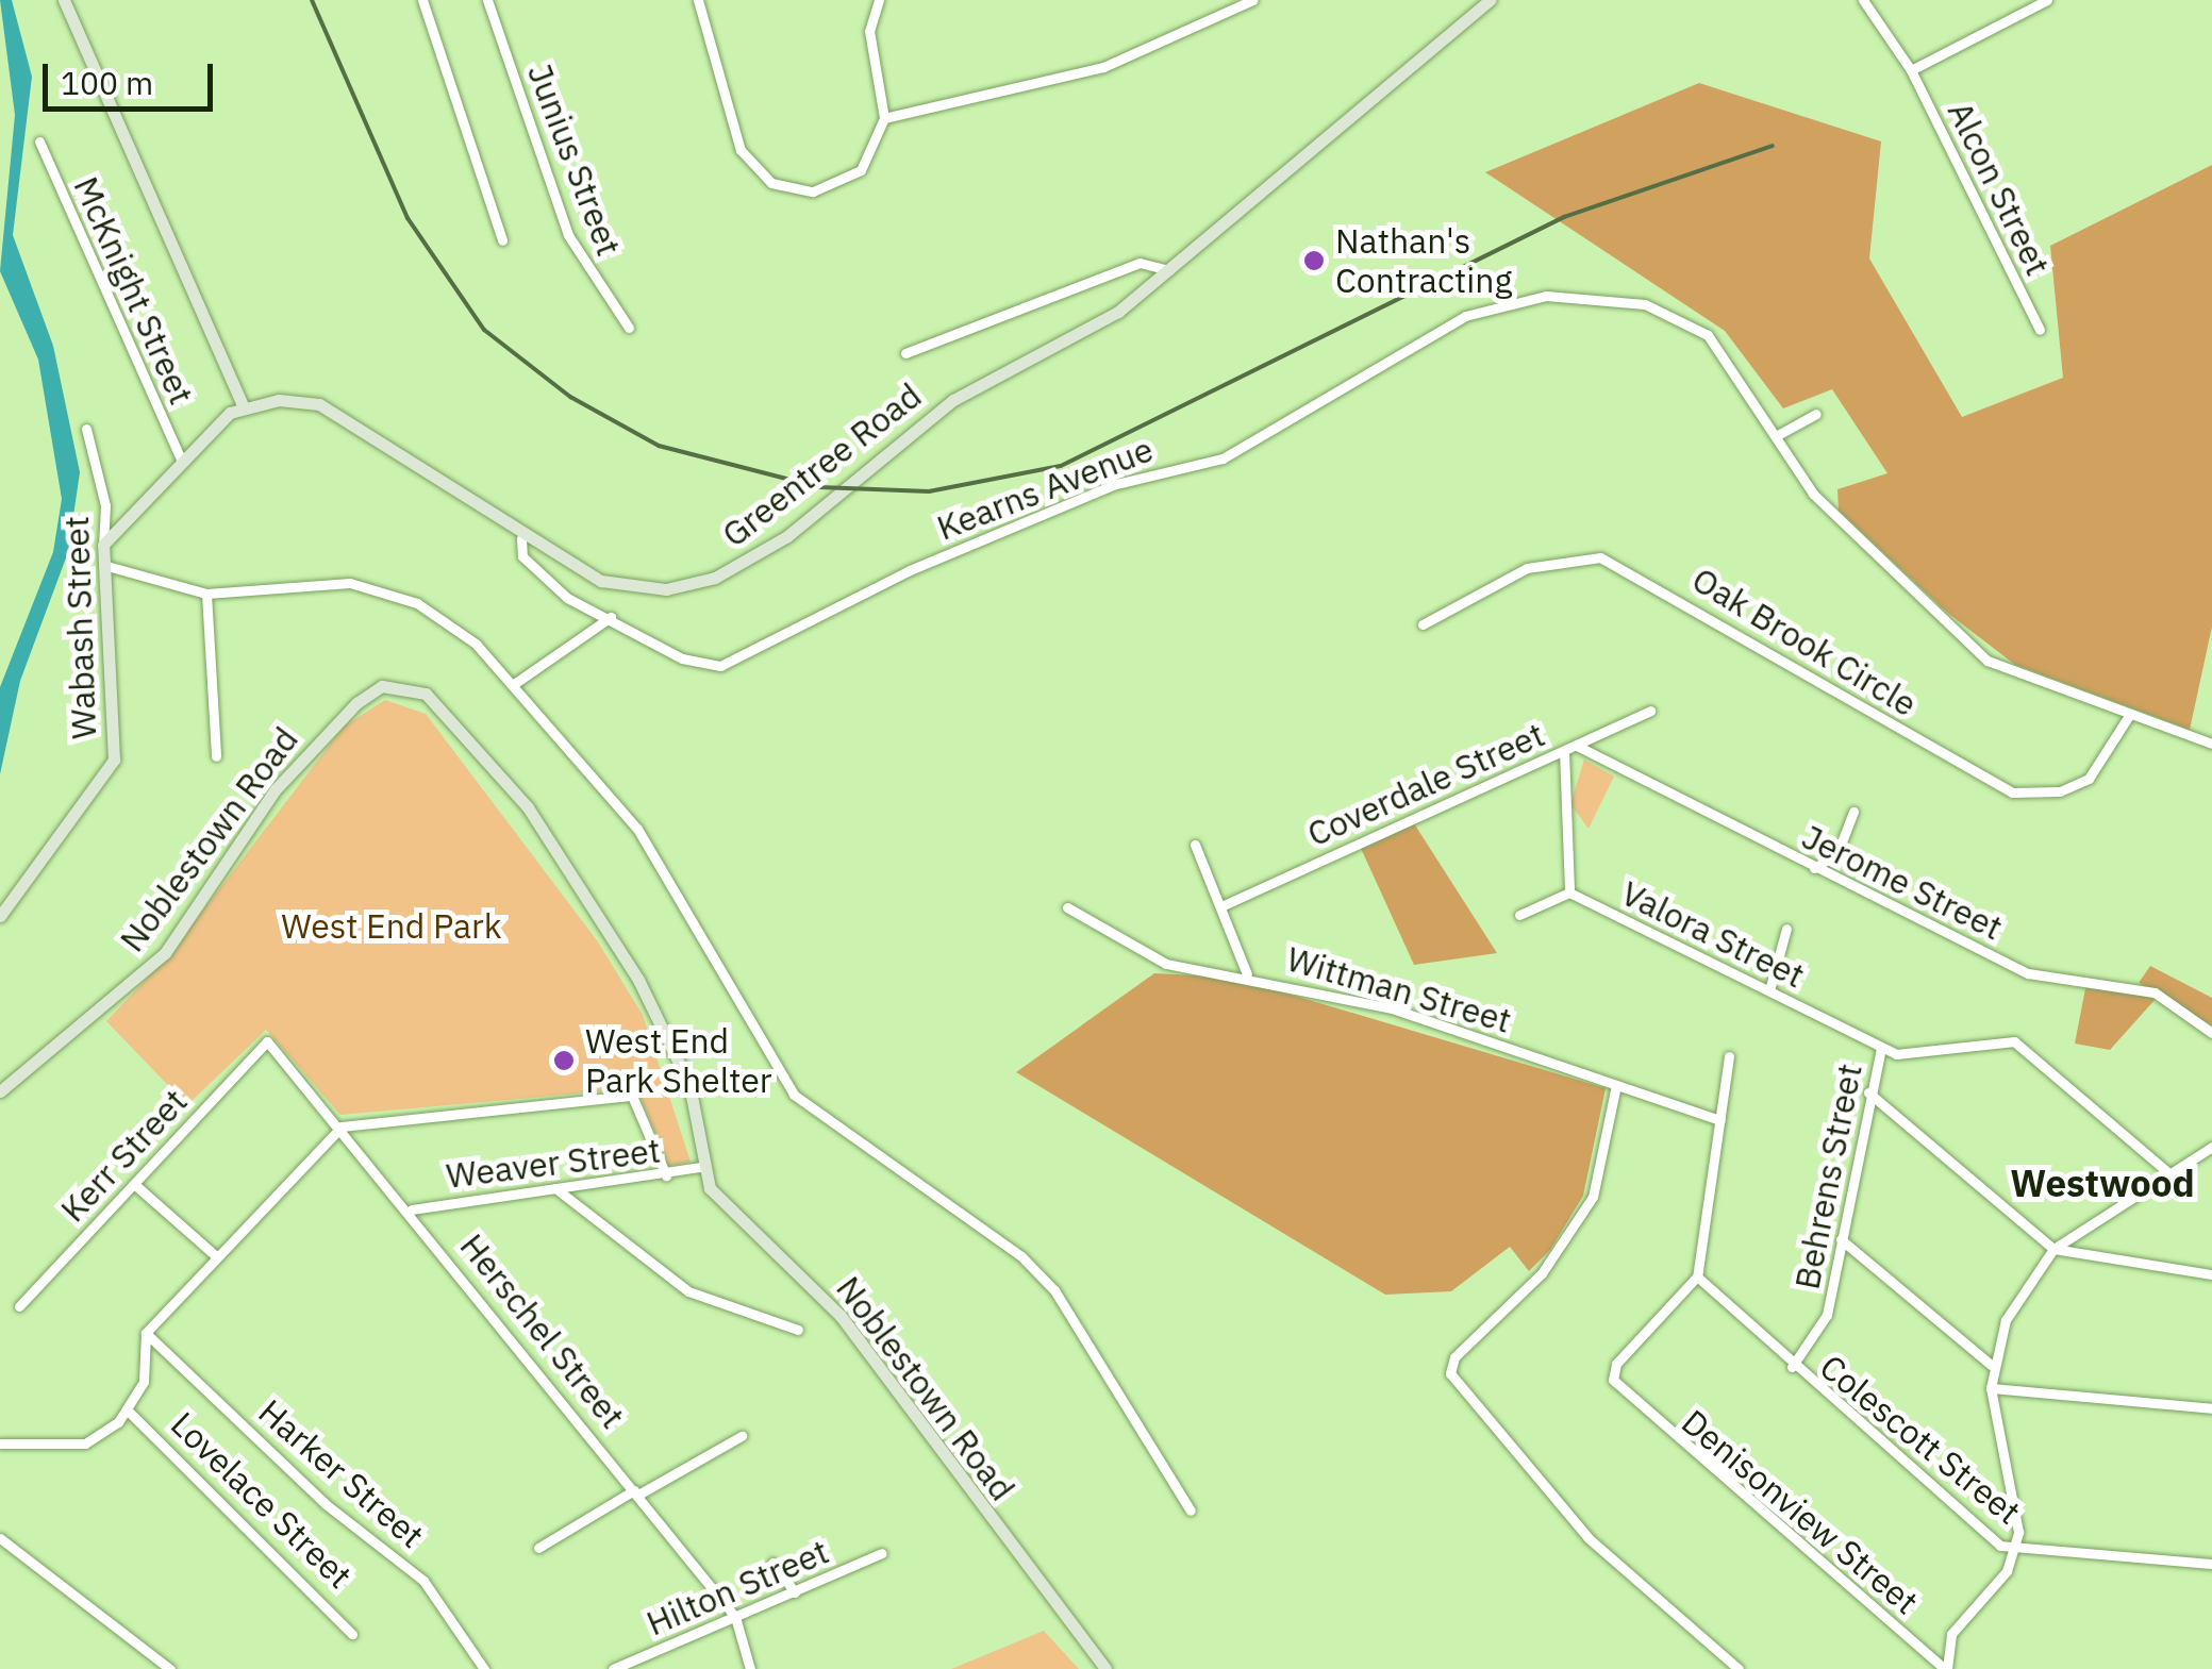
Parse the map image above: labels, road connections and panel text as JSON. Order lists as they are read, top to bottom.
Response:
{
  "streets": {
    "main road": ["Greentree Road", "Wabash Street", "Noblestown Road"],
    "street": [
      "Junius Street",
      "Alcon Street",
      "McKnight Street",
      "Kearns Avenue",
      "Oak Brook Circle",
      "Coverdale Street",
      "Jerome Street",
      "Valora Street",
      "Wittman Street",
      "Kerr Street",
      "Weaver Street",
      "Behrens Street",
      "Herschel Street",
      "Colescott Street",
      "Harker Street",
      "Lovelace Street",
      "Denisonview Street",
      "Hilton Street"
    ]
  },
  "crossings": [
    ["Greentree Road", "Kearns Avenue"],
    ["Kearns Avenue", "Oak Brook Circle"],
    ["Coverdale Street", "Jerome Street"],
    ["Noblestown Road", "Weaver Street"],
    ["Valora Street", "Behrens Street"],
    ["Kerr Street", "Herschel Street"],
    ["Weaver Street", "Herschel Street"],
    ["Behrens Street", "Colescott Street"],
    ["Herschel Street", "Hilton Street"],
    ["Colescott Street", "Denisonview Street"]
  ],
  "districts": ["Westwood"],
  "parks": ["West End Park"],
  "places": ["Nathan's Contracting", "West End Park Shelter"],
  "scale_bar": "100 m"
}
